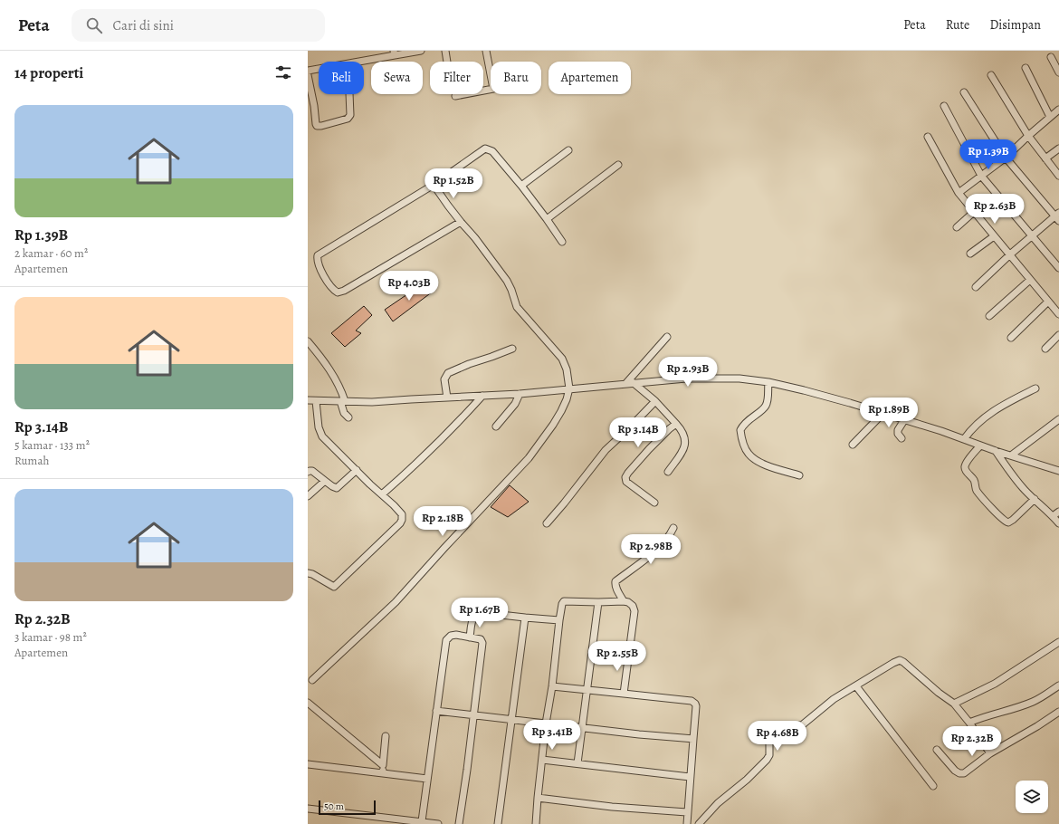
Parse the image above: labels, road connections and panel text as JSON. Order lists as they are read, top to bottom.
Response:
{
  "scale_bar": "50 m",
  "page": {
    "header": "Peta",
    "search": "Cari di sini",
    "nav": ["Peta", "Rute", "Disimpan"],
    "heading": "14 properti",
    "chip": [
      "Beli",
      "Sewa",
      "Filter",
      "Baru",
      "Apartemen"
    ],
    "list": [
      {
        "name": "Rp 1.39B",
        "note": "2 kamar · 60 m² · Apartemen"
      },
      {
        "name": "Rp 3.14B",
        "note": "5 kamar · 133 m² · Rumah"
      },
      {
        "name": "Rp 2.32B",
        "note": "3 kamar · 98 m² · Apartemen"
      }
    ],
    "price": [
      "Rp 1.39B",
      "Rp 1.52B",
      "Rp 2.63B",
      "Rp 4.03B",
      "Rp 2.93B",
      "Rp 1.89B",
      "Rp 3.14B",
      "Rp 2.18B",
      "Rp 2.98B",
      "Rp 1.67B",
      "Rp 2.55B",
      "Rp 3.41B",
      "Rp 4.68B",
      "Rp 2.32B"
    ],
    "scale": "50 m"
  }
}
